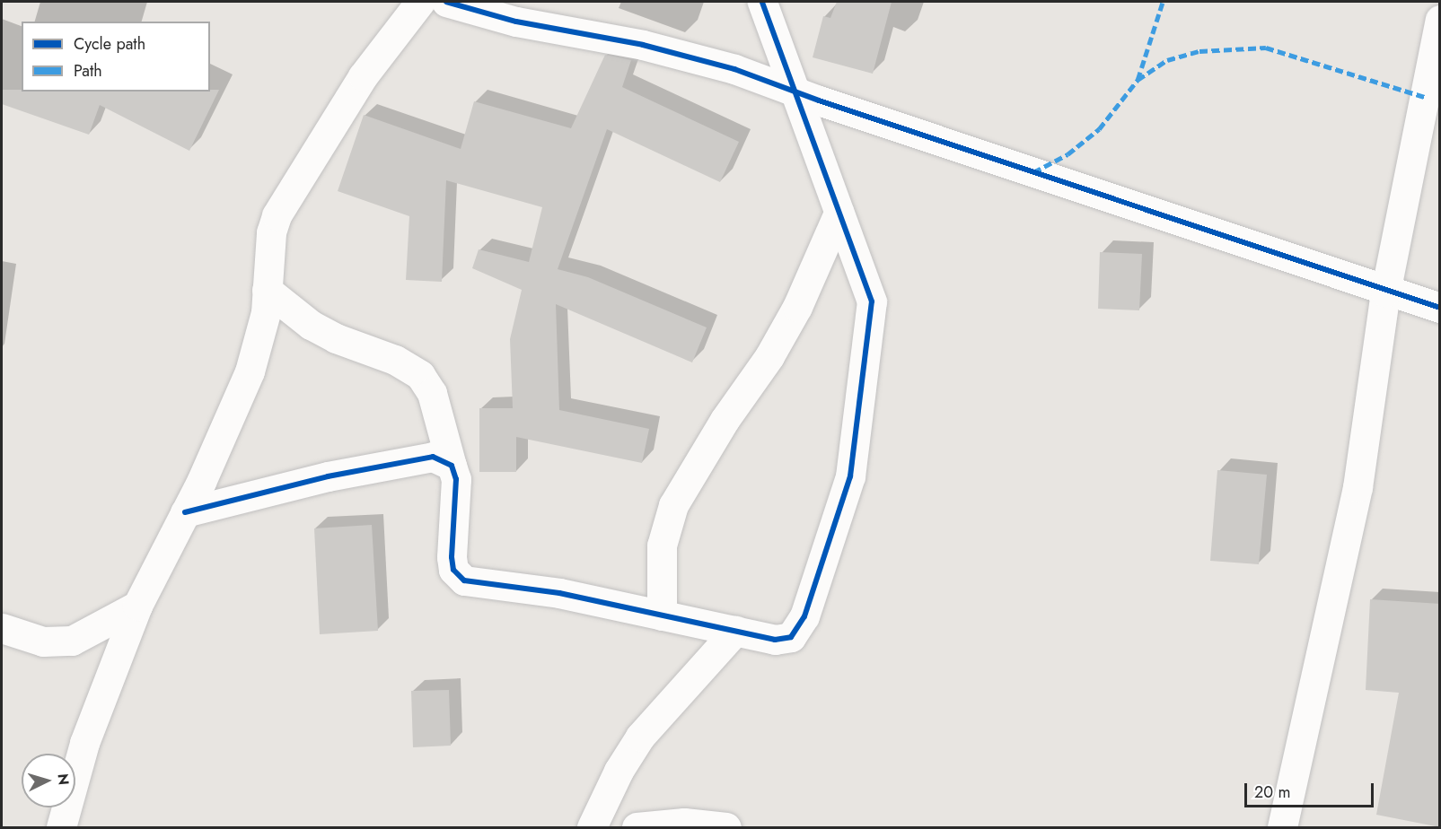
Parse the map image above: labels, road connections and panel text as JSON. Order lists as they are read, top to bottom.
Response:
{
  "legend": ["Cycle path", "Path"],
  "scale_bar": "20 m",
  "north": "right"
}
